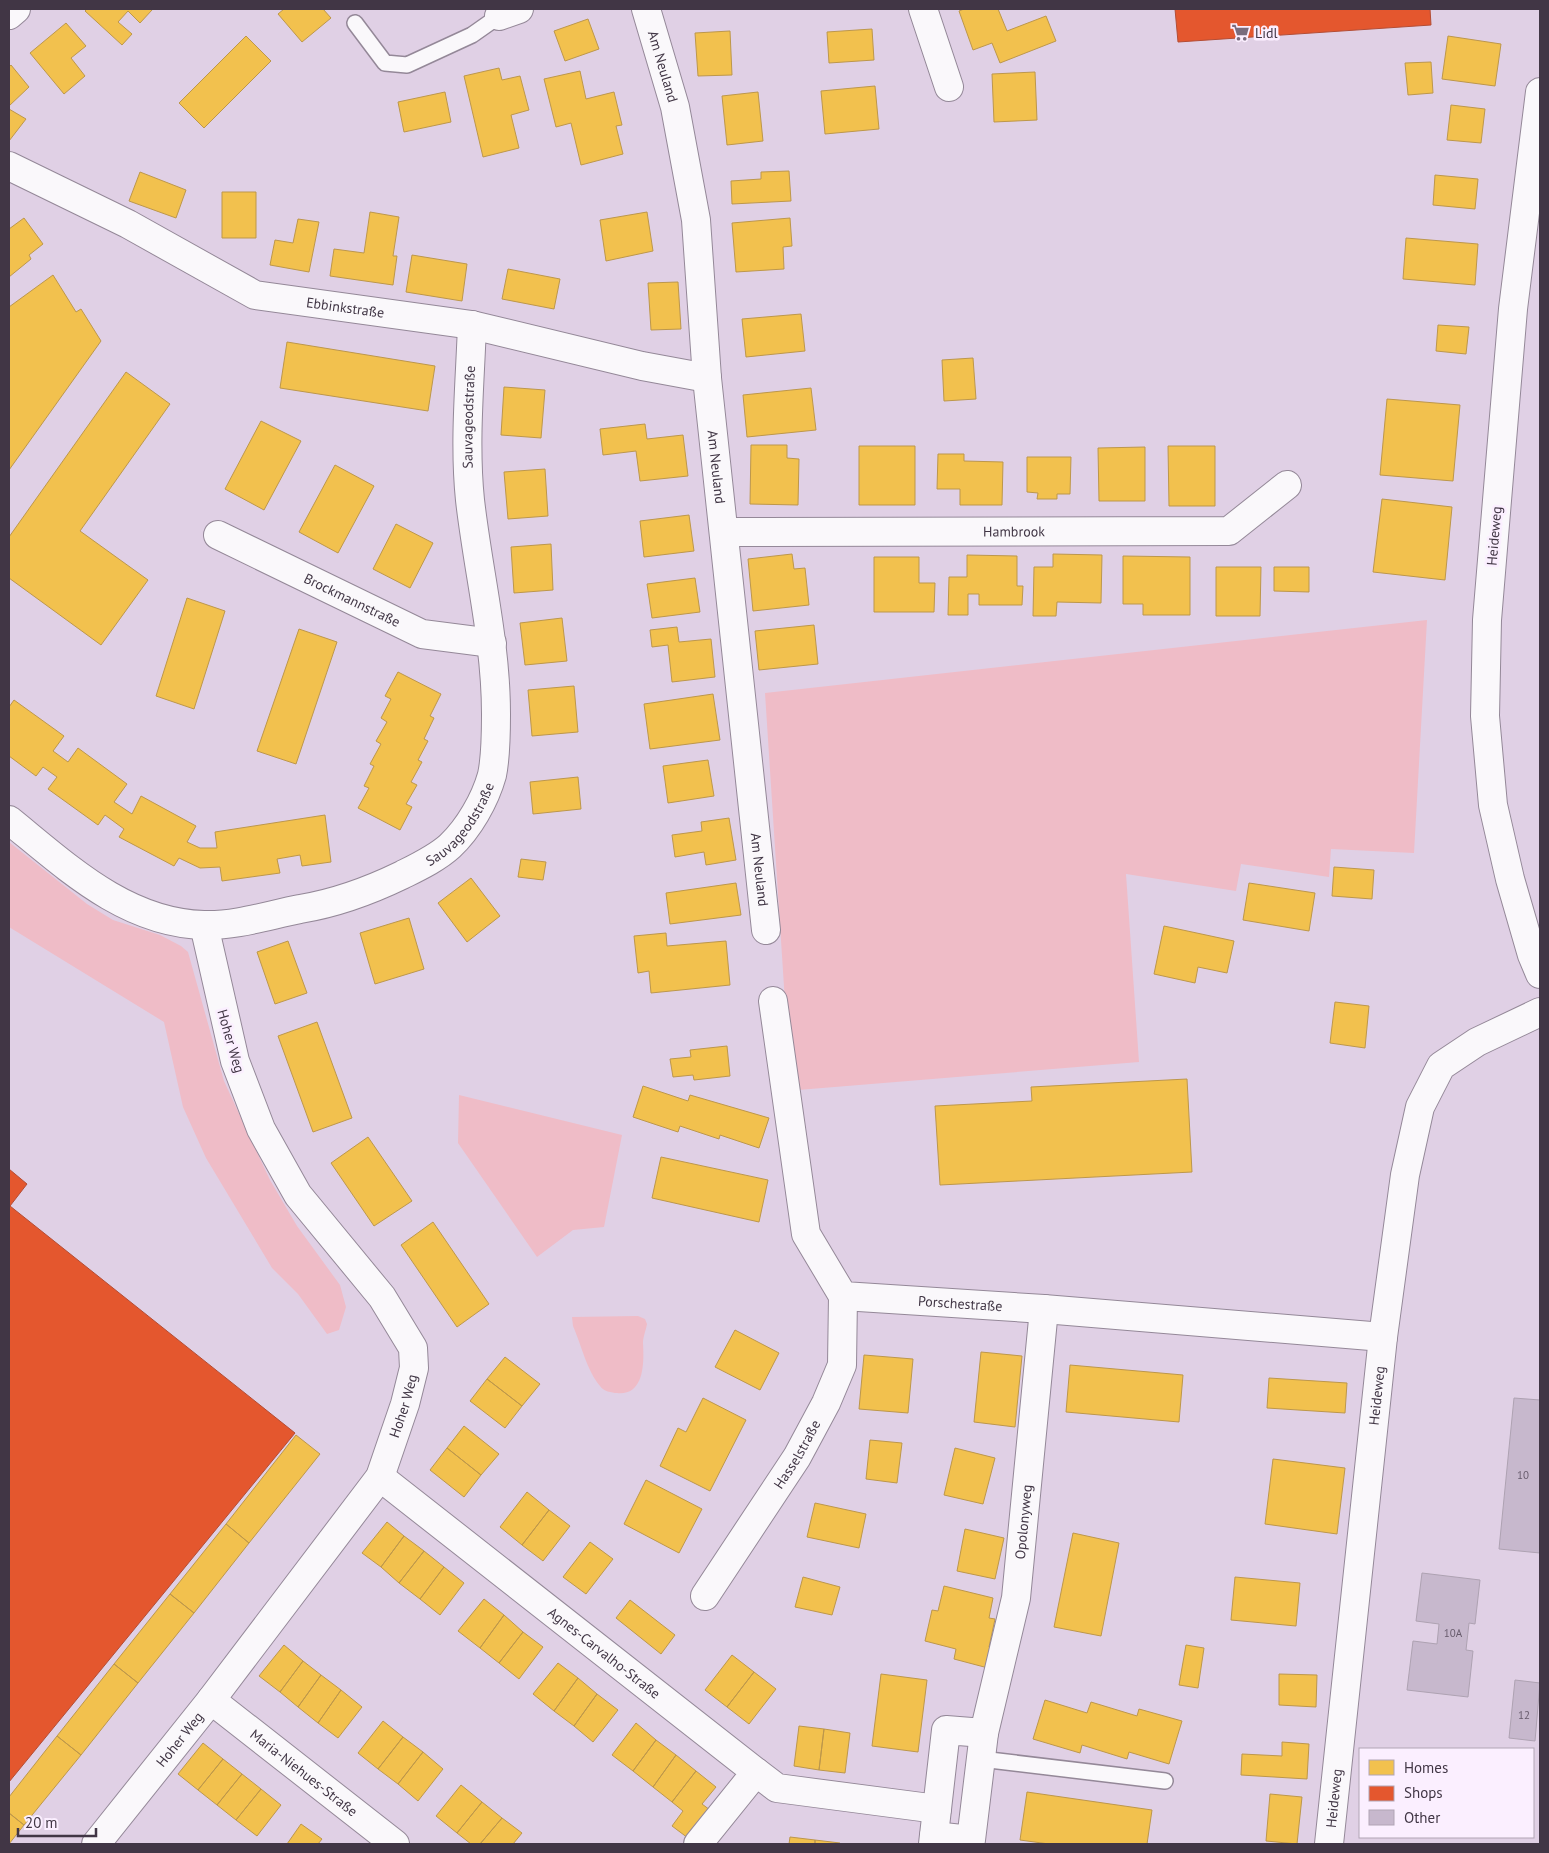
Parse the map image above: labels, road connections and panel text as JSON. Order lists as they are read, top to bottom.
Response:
{
  "streets": {
    "street": [
      "Am Neuland",
      "Ebbinkstraße",
      "Sauvageodstraße",
      "Hambrook",
      "Heideweg",
      "Brockmannstraße",
      "Hoher Weg",
      "Porschestraße",
      "Hasselstraße",
      "Opolonyweg",
      "Agnes-Carvalho-Straße",
      "Maria-Niehues-Straße"
    ]
  },
  "crossings": [
    ["Am Neuland", "Ebbinkstraße"],
    ["Am Neuland", "Hambrook"],
    ["Ebbinkstraße", "Sauvageodstraße"],
    ["Sauvageodstraße", "Brockmannstraße"],
    ["Sauvageodstraße", "Hoher Weg"],
    ["Heideweg", "Porschestraße"],
    ["Hoher Weg", "Agnes-Carvalho-Straße"],
    ["Hoher Weg", "Maria-Niehues-Straße"],
    ["Porschestraße", "Hasselstraße"],
    ["Porschestraße", "Opolonyweg"],
    ["Opolonyweg", "Agnes-Carvalho-Straße"]
  ],
  "places": {
    "supermarket": ["Lidl"]
  },
  "house_numbers": ["10", "10A", "12"],
  "legend": ["Homes", "Shops", "Other"],
  "scale_bar": "20 m"
}
